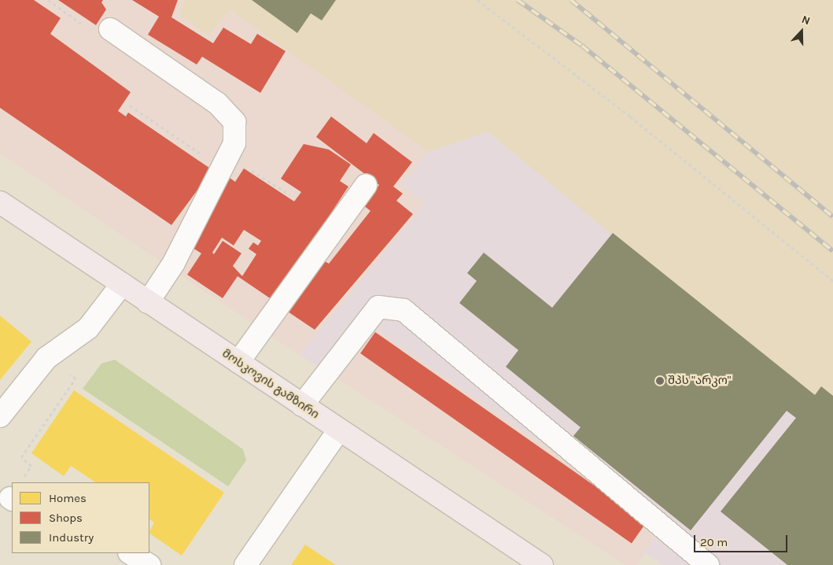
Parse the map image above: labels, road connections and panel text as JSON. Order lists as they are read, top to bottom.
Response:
{
  "streets": {
    "main road": ["მოსკოვის გამზირი"]
  },
  "places": ["შპს \"არკო\""],
  "legend": ["Homes", "Shops", "Industry"],
  "scale_bar": "20 m",
  "north": "top"
}
